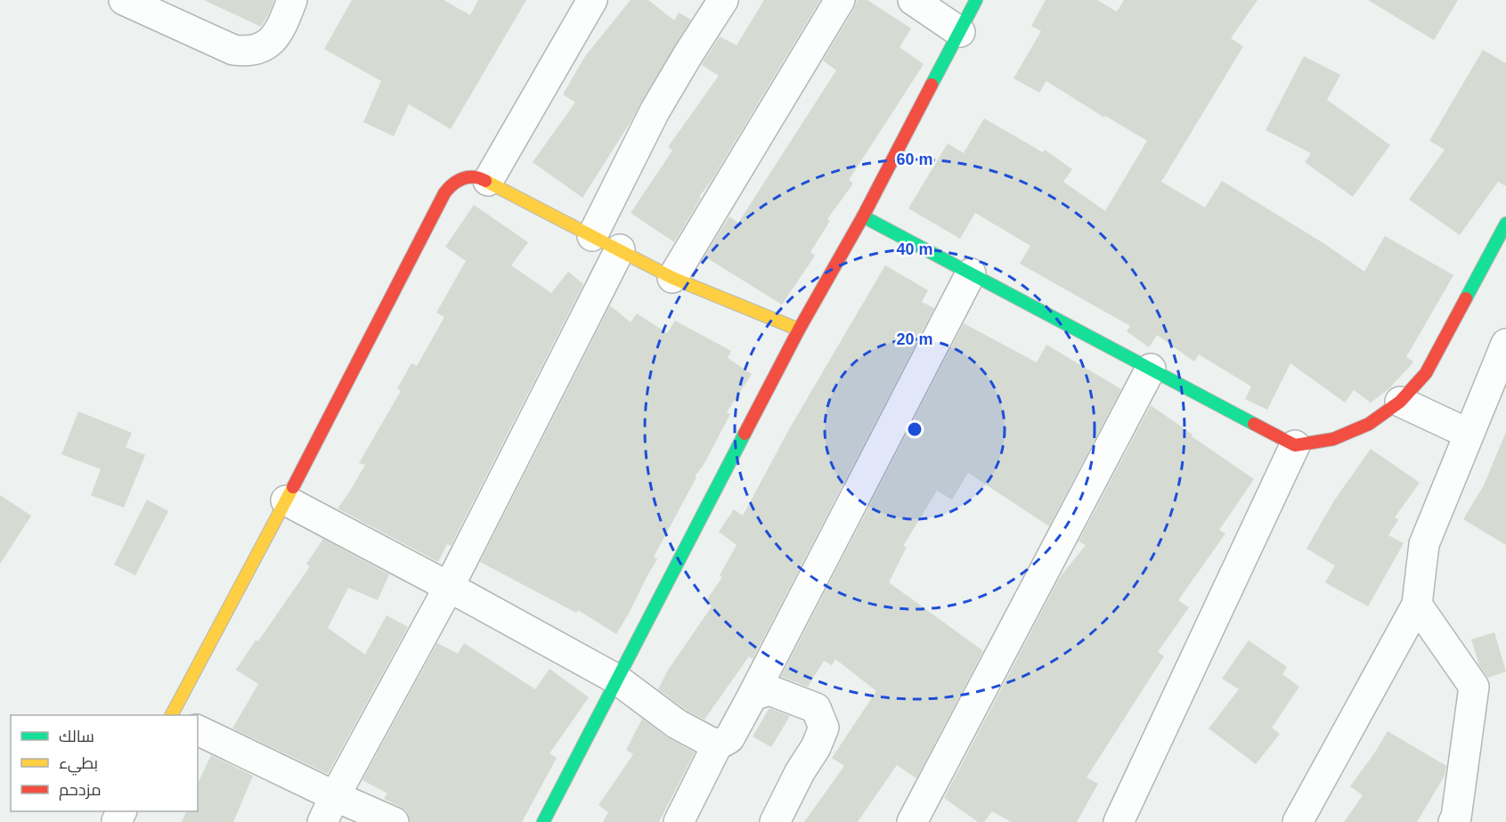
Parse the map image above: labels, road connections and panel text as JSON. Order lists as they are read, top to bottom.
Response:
{
  "legend": ["سالك", "بطيء", "مزدحم"],
  "rings": ["60 m", "40 m", "20 m"]
}
